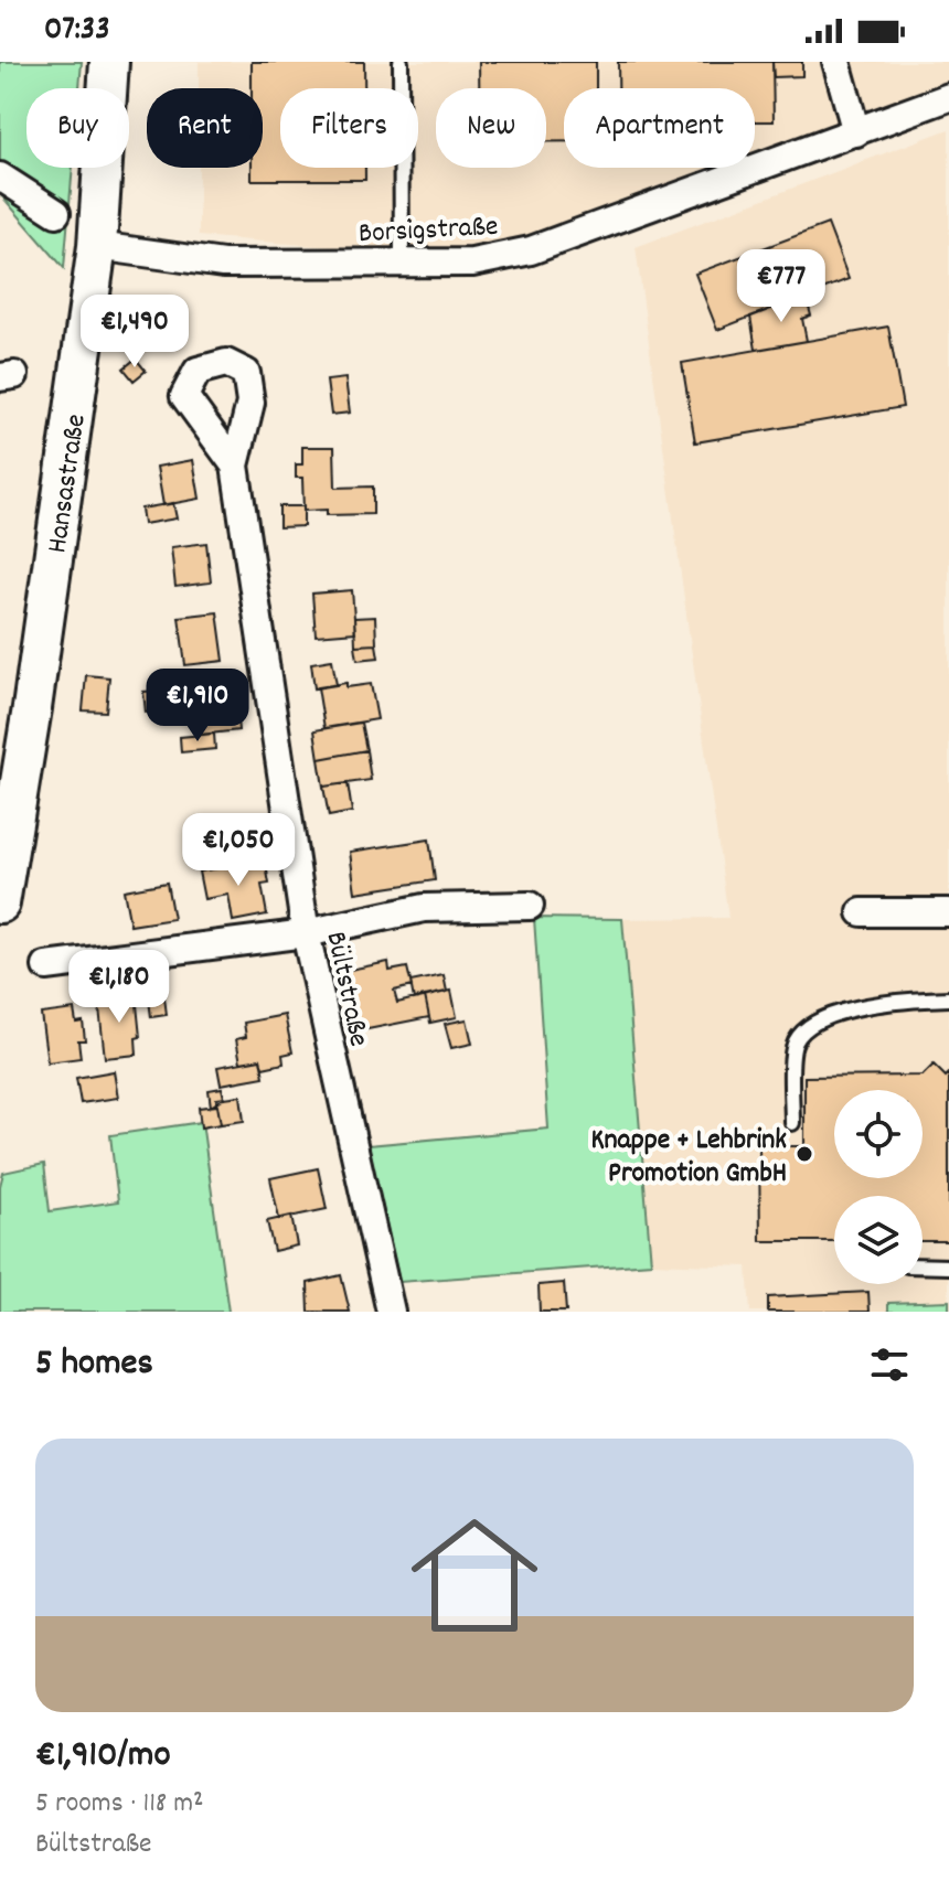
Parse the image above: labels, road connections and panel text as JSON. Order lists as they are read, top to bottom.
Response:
{
  "streets": {
    "main road": ["Hansastraße"],
    "street": ["Borsigstraße", "Bültstraße"]
  },
  "crossings": [
    ["Borsigstraße", "Hansastraße"]
  ],
  "places": ["Knappe + Lehbrink Promotion GmbH"],
  "page": {
    "status": "07:33",
    "chip": [
      "Buy",
      "Rent",
      "Filters",
      "New",
      "Apartment"
    ],
    "price": [
      "€777",
      "€1,490",
      "€1,910",
      "€1,050",
      "€1,180"
    ],
    "heading": "5 homes",
    "list": [
      {
        "name": "€1,910/mo",
        "note": "5 rooms · 118 m² · Bültstraße"
      }
    ]
  }
}
